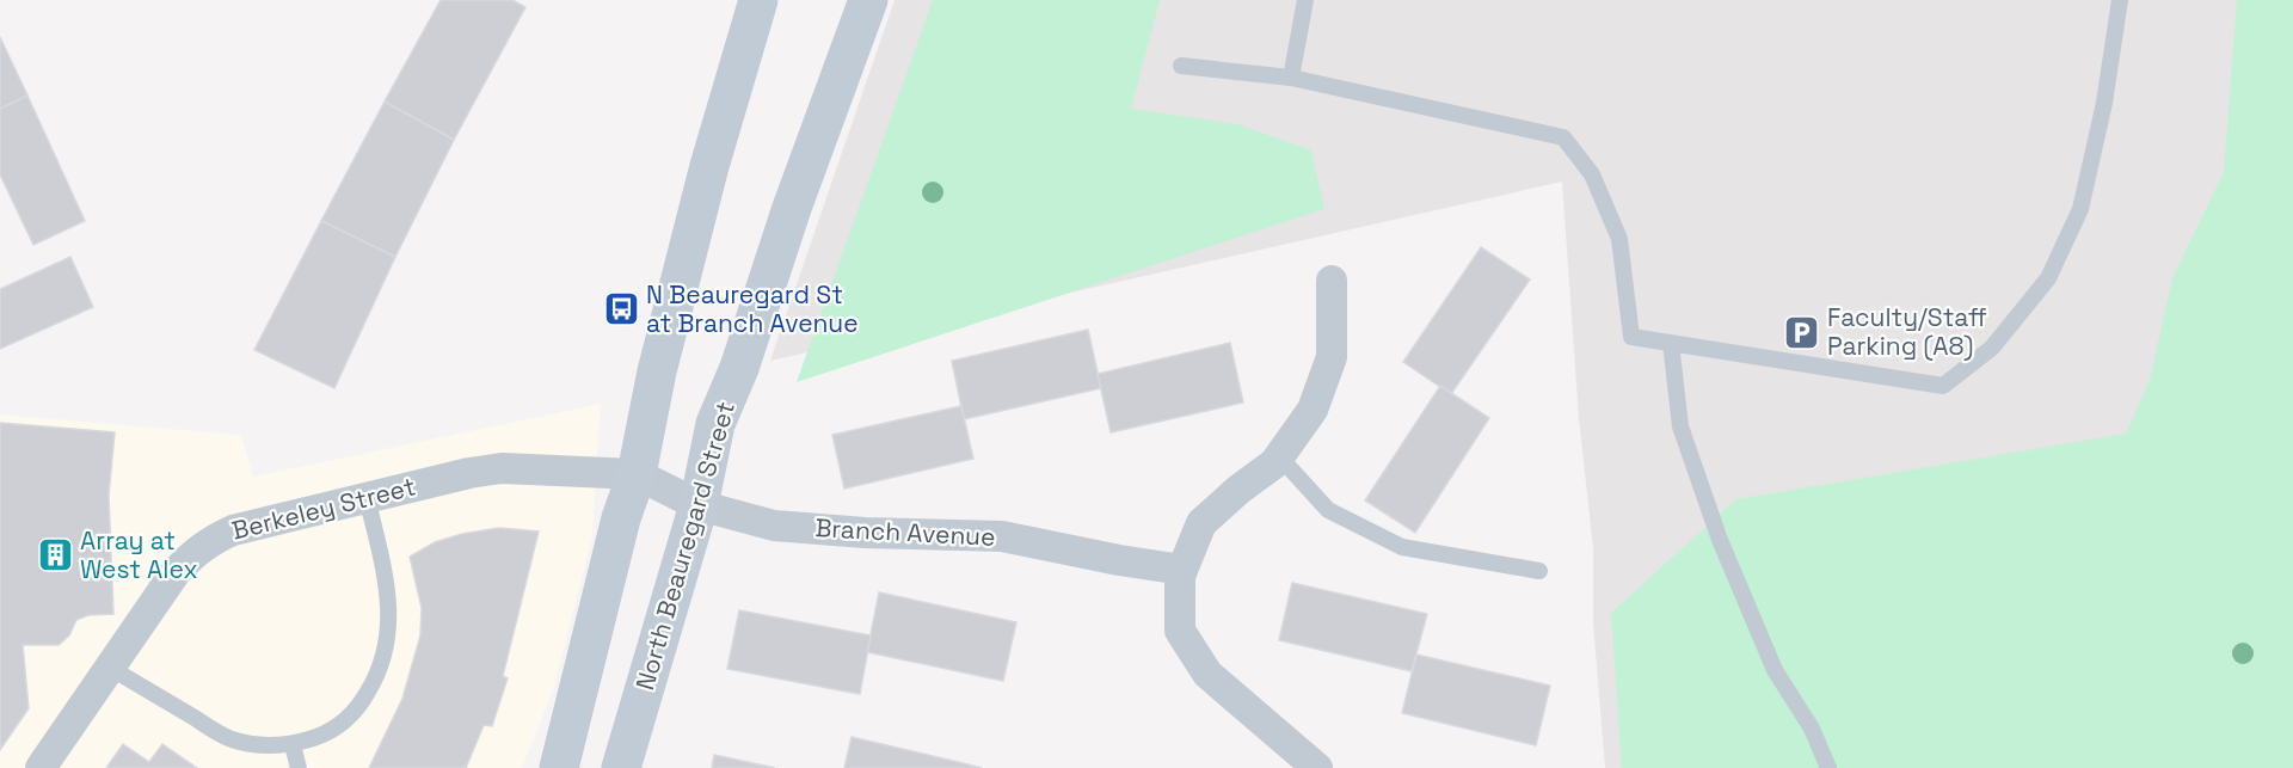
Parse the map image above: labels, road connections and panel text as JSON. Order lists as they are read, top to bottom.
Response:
{
  "streets": {
    "main road": ["North Beauregard Street"],
    "street": ["Berkeley Street", "Branch Avenue"]
  },
  "crossings": [
    ["Berkeley Street", "Branch Avenue"],
    ["Branch Avenue", "North Beauregard Street"]
  ],
  "places": {
    "bus stop": ["N Beauregard St at Branch Avenue"],
    "parking": ["Faculty/Staff Parking (A8)"],
    "building": ["Array at West Alex"]
  }
}
